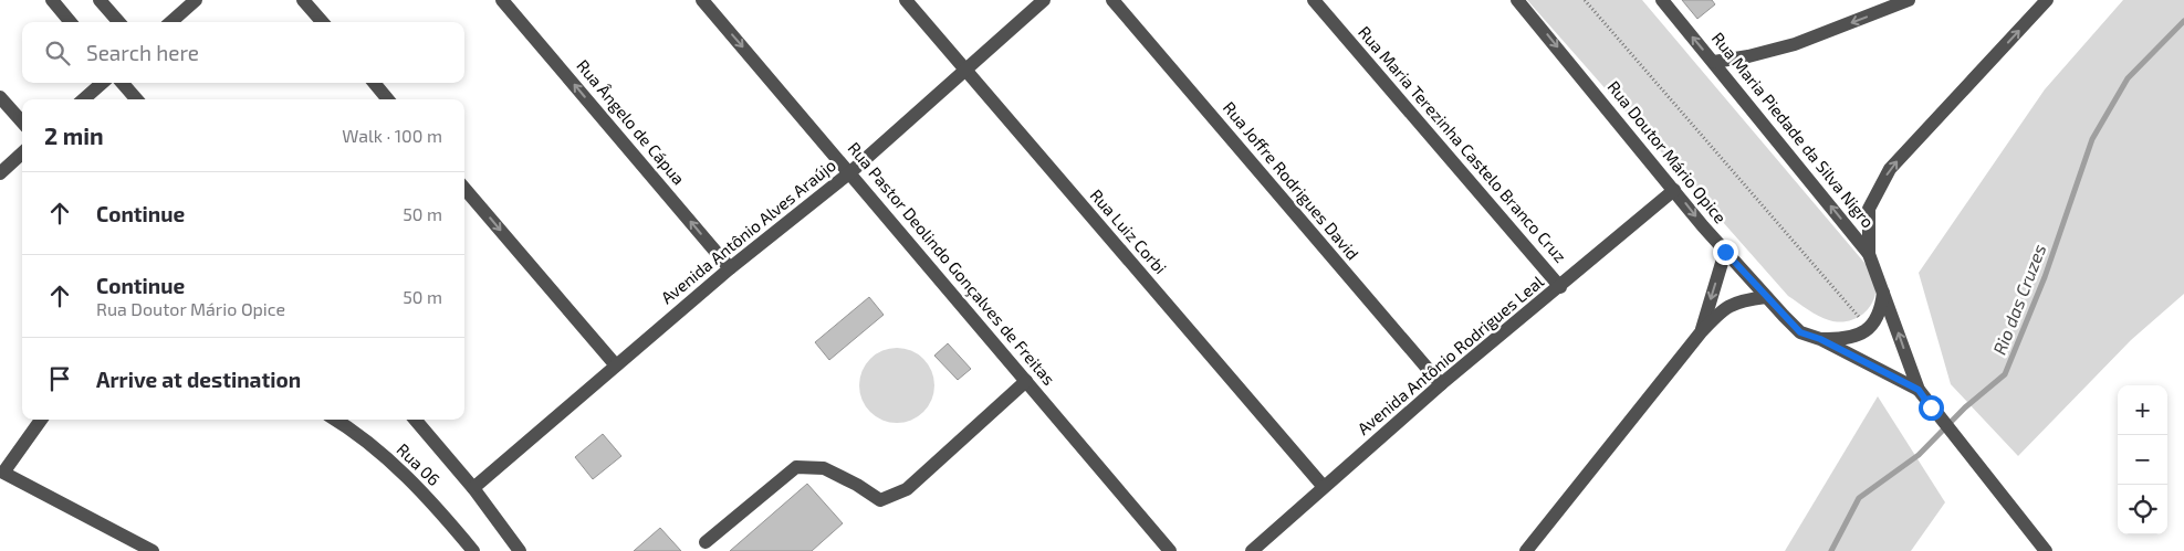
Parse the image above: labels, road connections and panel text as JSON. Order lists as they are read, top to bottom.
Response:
{
  "streets": {
    "street": [
      "Rua Ângelo de Cápua",
      "Rua Maria Piedade da Silva Nigro",
      "Rua Maria Terezinha Castelo Branco Cruz",
      "Rua Doutor Mário Opice",
      "Rua Joffre Rodrigues David",
      "Avenida Antônio Alves Araújo",
      "Rua Luiz Corbi",
      "Rua Pastor Deolindo Gonçalves de Freitas",
      "Avenida Antônio Rodrigues Leal",
      "Rua 06"
    ]
  },
  "crossings": [
    ["Rua Ângelo de Cápua", "Avenida Antônio Alves Araújo"],
    ["Rua Maria Piedade da Silva Nigro", "Rua Doutor Mário Opice"],
    ["Rua Maria Terezinha Castelo Branco Cruz", "Avenida Antônio Rodrigues Leal"],
    ["Rua Doutor Mário Opice", "Avenida Antônio Rodrigues Leal"],
    ["Rua Joffre Rodrigues David", "Avenida Antônio Rodrigues Leal"],
    ["Avenida Antônio Alves Araújo", "Rua Luiz Corbi"],
    ["Avenida Antônio Alves Araújo", "Rua Pastor Deolindo Gonçalves de Freitas"],
    ["Rua Luiz Corbi", "Avenida Antônio Rodrigues Leal"]
  ],
  "one_way": ["Rua Ângelo de Cápua", "Rua Maria Piedade da Silva Nigro", "Rua Doutor Mário Opice"],
  "water": ["Rio das Cruzes"],
  "page": {
    "search": "Search here",
    "heading": ["2 min", "Walk · 100 m"],
    "list": [
      ["Continue", "50 m"],
      ["Continue", "Rua Doutor Mário Opice", "50 m"],
      "Arrive at destination"
    ],
    "map_buttons": ["+", "−"]
  }
}
